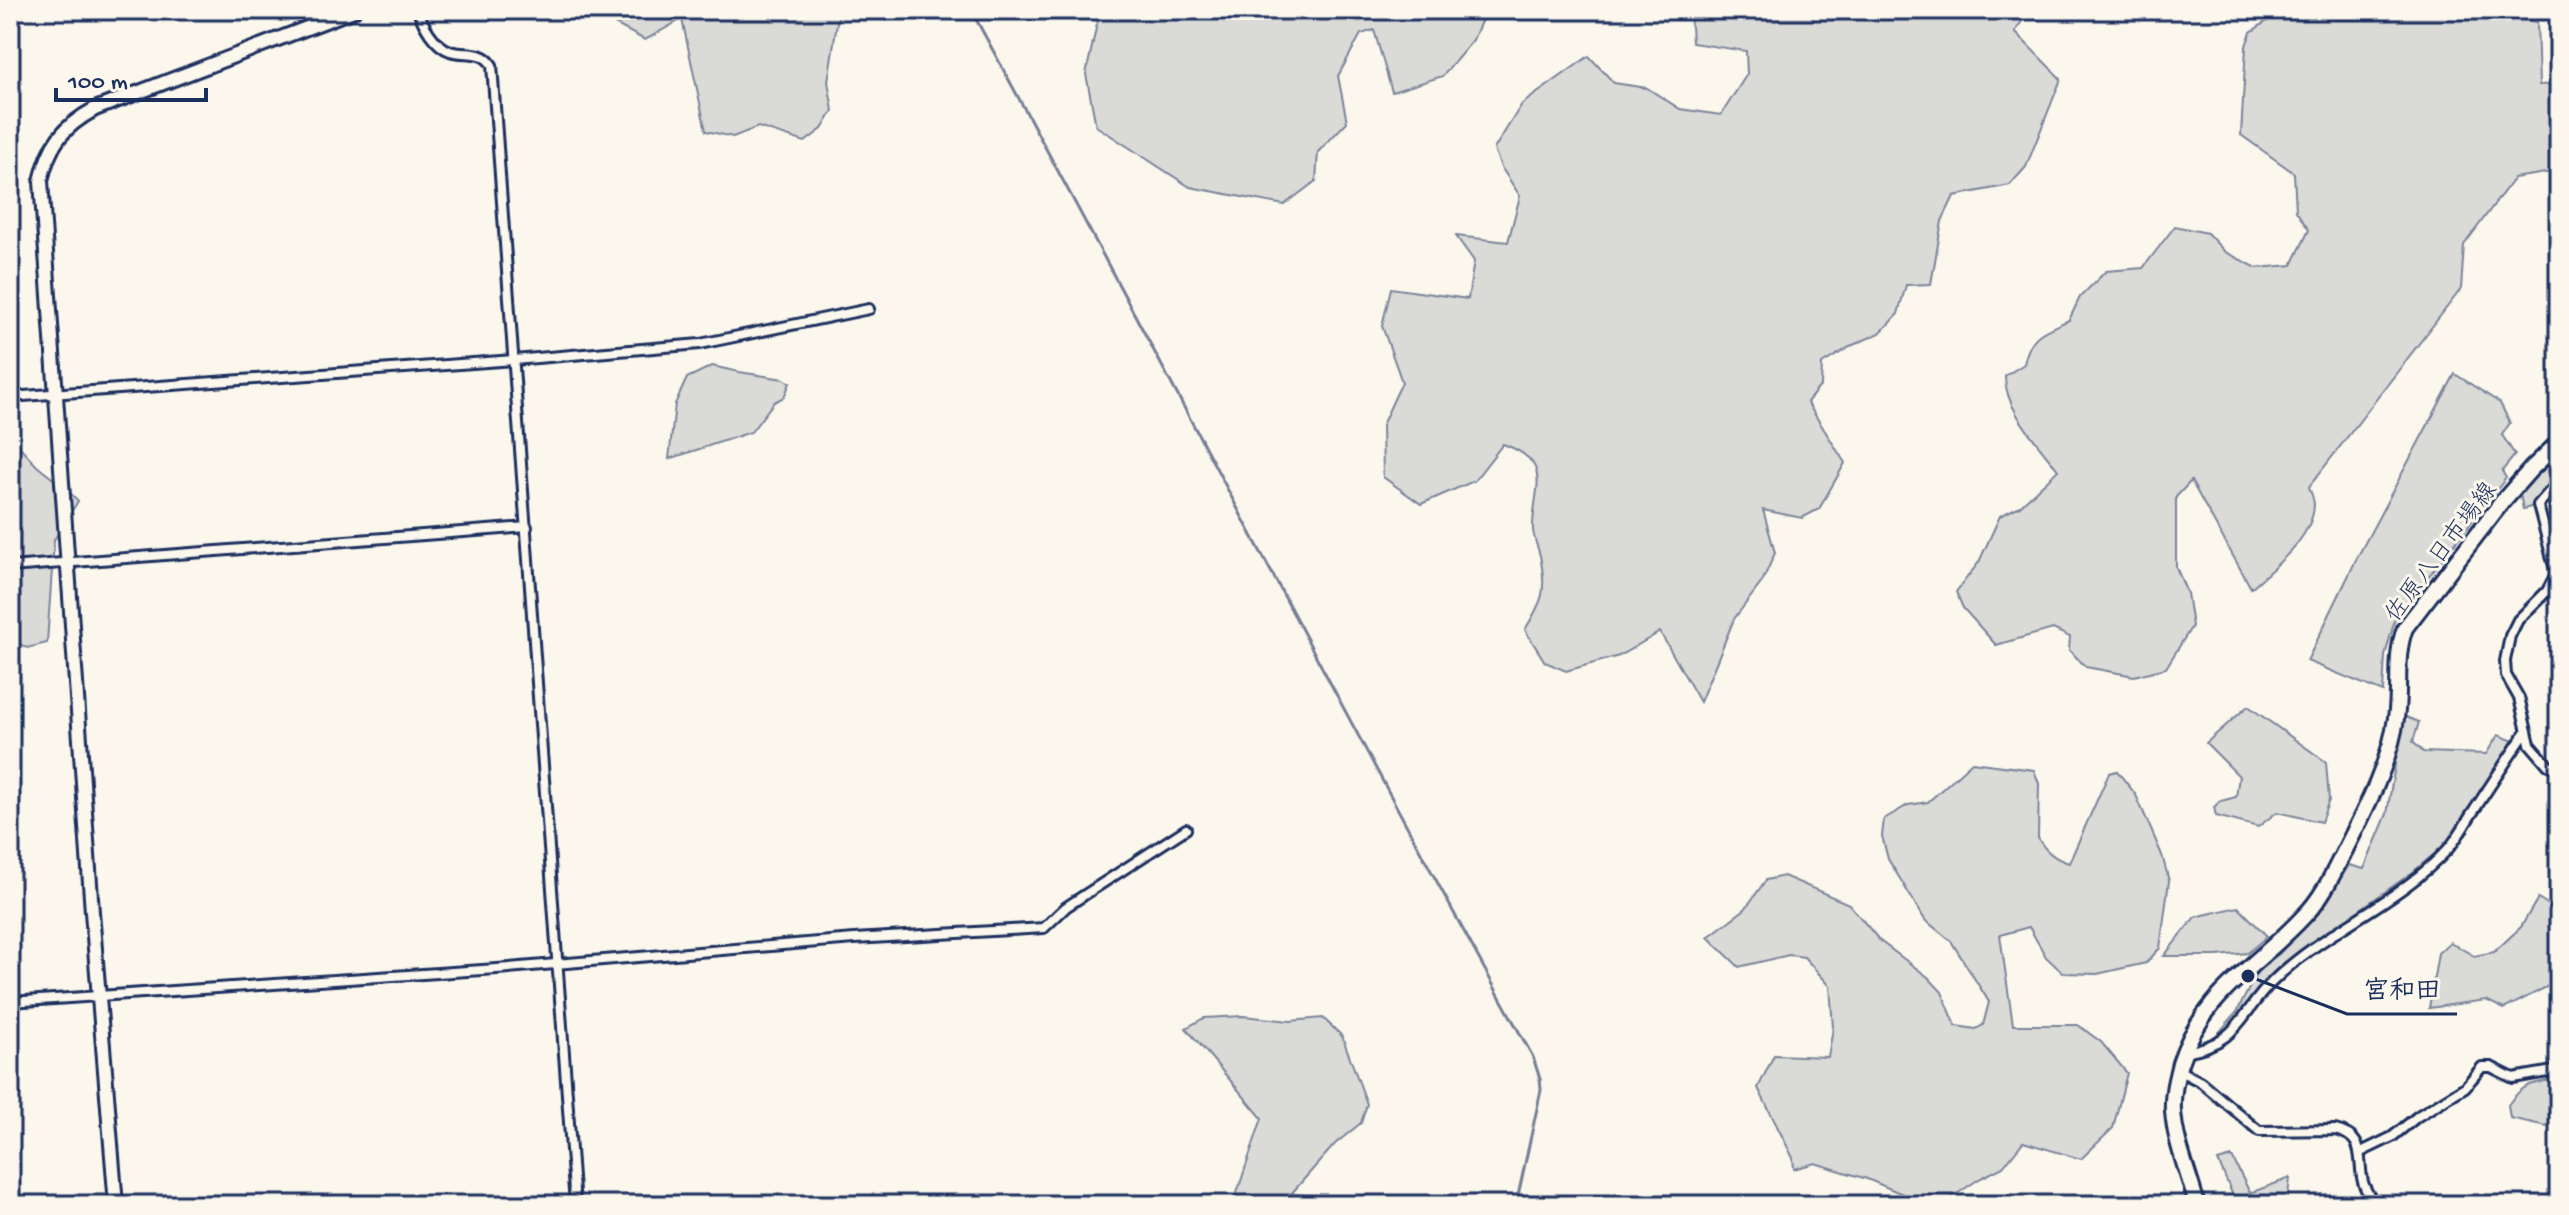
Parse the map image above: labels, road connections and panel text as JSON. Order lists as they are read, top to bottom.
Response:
{
  "streets": {
    "main road": ["佐原八日市場線"]
  },
  "places": ["宮和田"],
  "scale_bar": "100 m"
}
